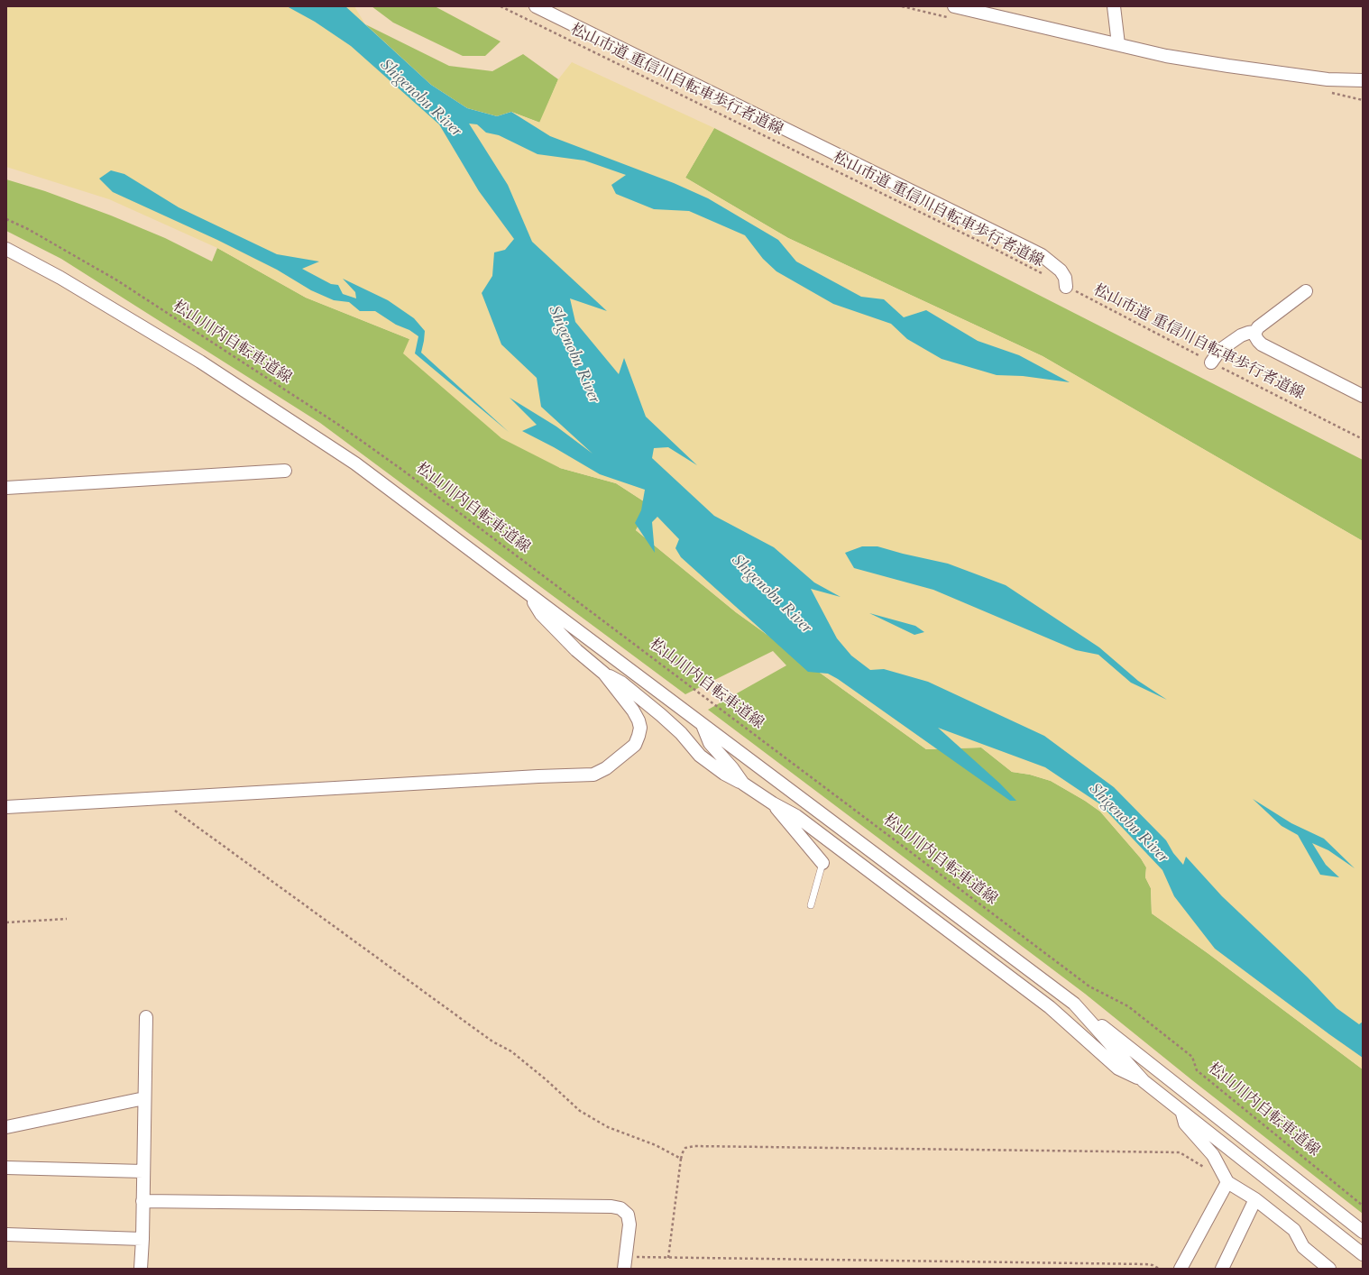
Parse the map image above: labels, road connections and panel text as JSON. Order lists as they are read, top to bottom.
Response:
{
  "streets": {
    "path": ["松山市道 重信川自転車歩行者道線", "松山川内自転車道線"]
  },
  "water": ["Shigenobu River"]
}
